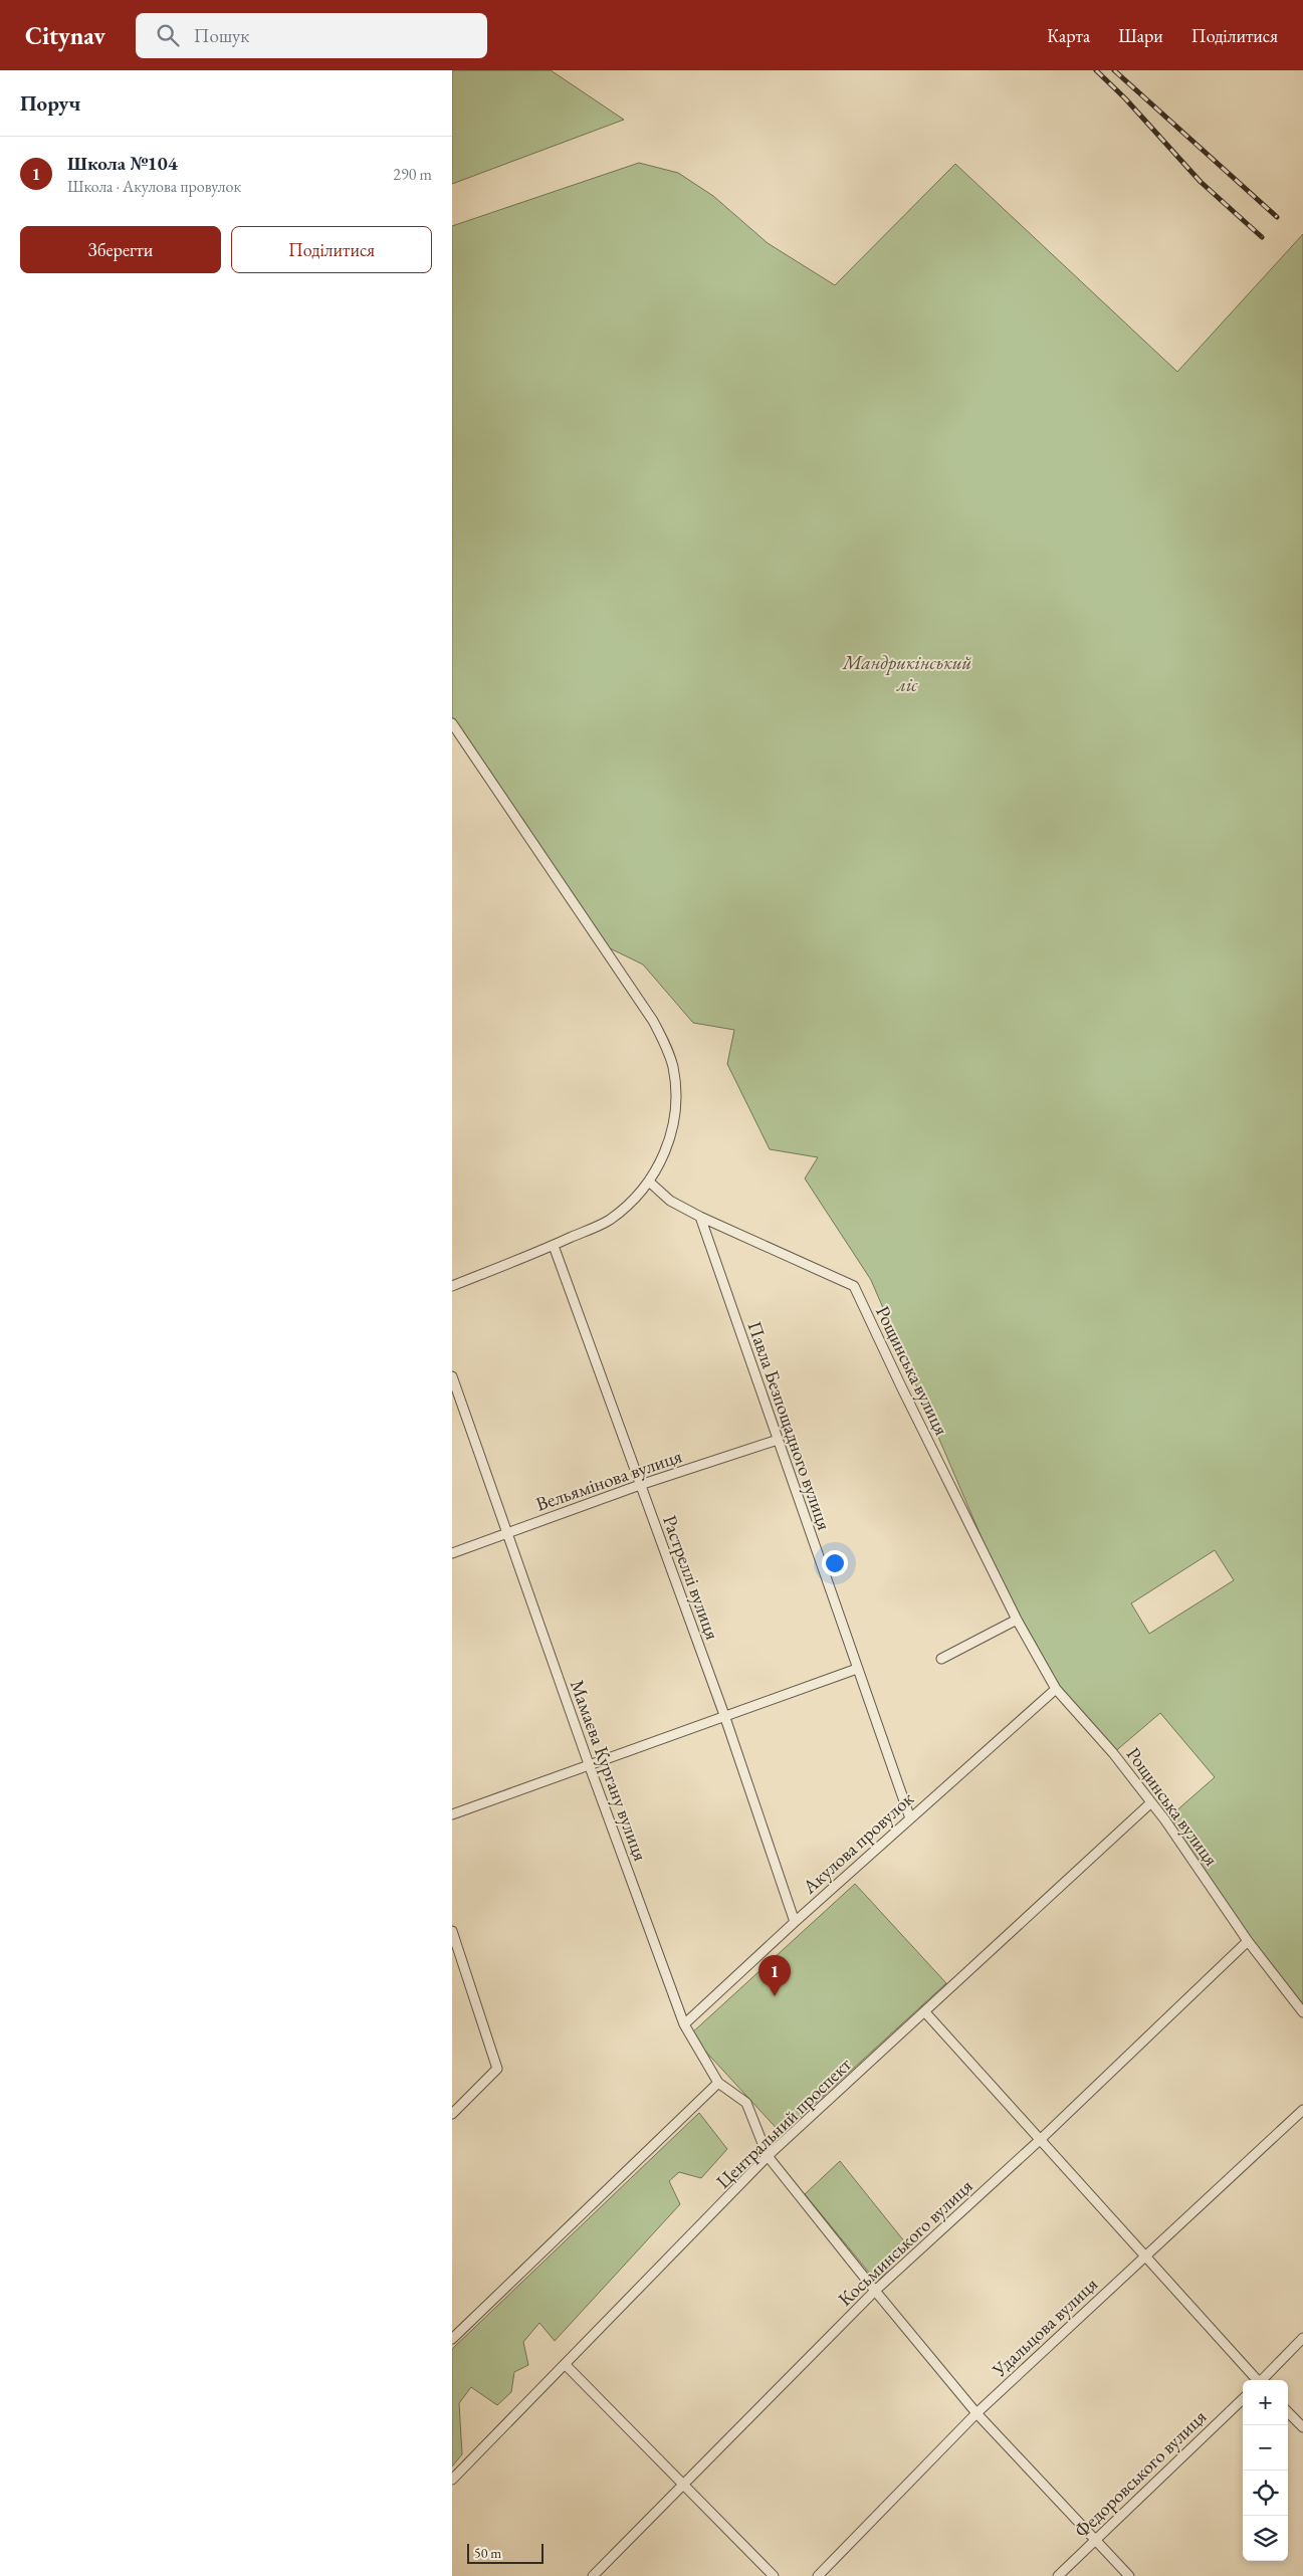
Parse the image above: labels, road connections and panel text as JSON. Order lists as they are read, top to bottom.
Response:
{
  "streets": {
    "street": [
      "Рощинська вулиця",
      "Павла Безпощадного вулиця",
      "Вельямінова вулиця",
      "Растреллі вулиця",
      "Мамаєва Кургану вулиця",
      "Акулова провулок",
      "Центральний проспект",
      "Косьминського вулиця",
      "Удальцова вулиця",
      "Федоровського вулиця"
    ]
  },
  "crossings": [
    ["Рощинська вулиця", "Павла Безпощадного вулиця"],
    ["Рощинська вулиця", "Акулова провулок"],
    ["Рощинська вулиця", "Центральний проспект"],
    ["Рощинська вулиця", "Косьминського вулиця"],
    ["Павла Безпощадного вулиця", "Вельямінова вулиця"],
    ["Павла Безпощадного вулиця", "Акулова провулок"],
    ["Вельямінова вулиця", "Растреллі вулиця"],
    ["Вельямінова вулиця", "Мамаєва Кургану вулиця"],
    ["Растреллі вулиця", "Акулова провулок"],
    ["Мамаєва Кургану вулиця", "Акулова провулок"],
    ["Мамаєва Кургану вулиця", "Центральний проспект"],
    ["Мамаєва Кургану вулиця", "Косьминського вулиця"],
    ["Мамаєва Кургану вулиця", "Удальцова вулиця"],
    ["Мамаєва Кургану вулиця", "Федоровського вулиця"]
  ],
  "parks": ["Мандрикінський ліс"],
  "scale_bar": "50 m",
  "page": {
    "header": "Citynav",
    "search": "Пошук",
    "nav": ["Карта", "Шари", "Поділитися"],
    "heading": "Поруч",
    "list": [
      {
        "mark": "1",
        "name": "Школа №104",
        "note": "Школа · Акулова провулок",
        "value": "290 m"
      }
    ],
    "buttons": ["Зберегти", "Поділитися"],
    "pins": "1",
    "map_buttons": ["+", "−"],
    "scale": "50 m"
  }
}
